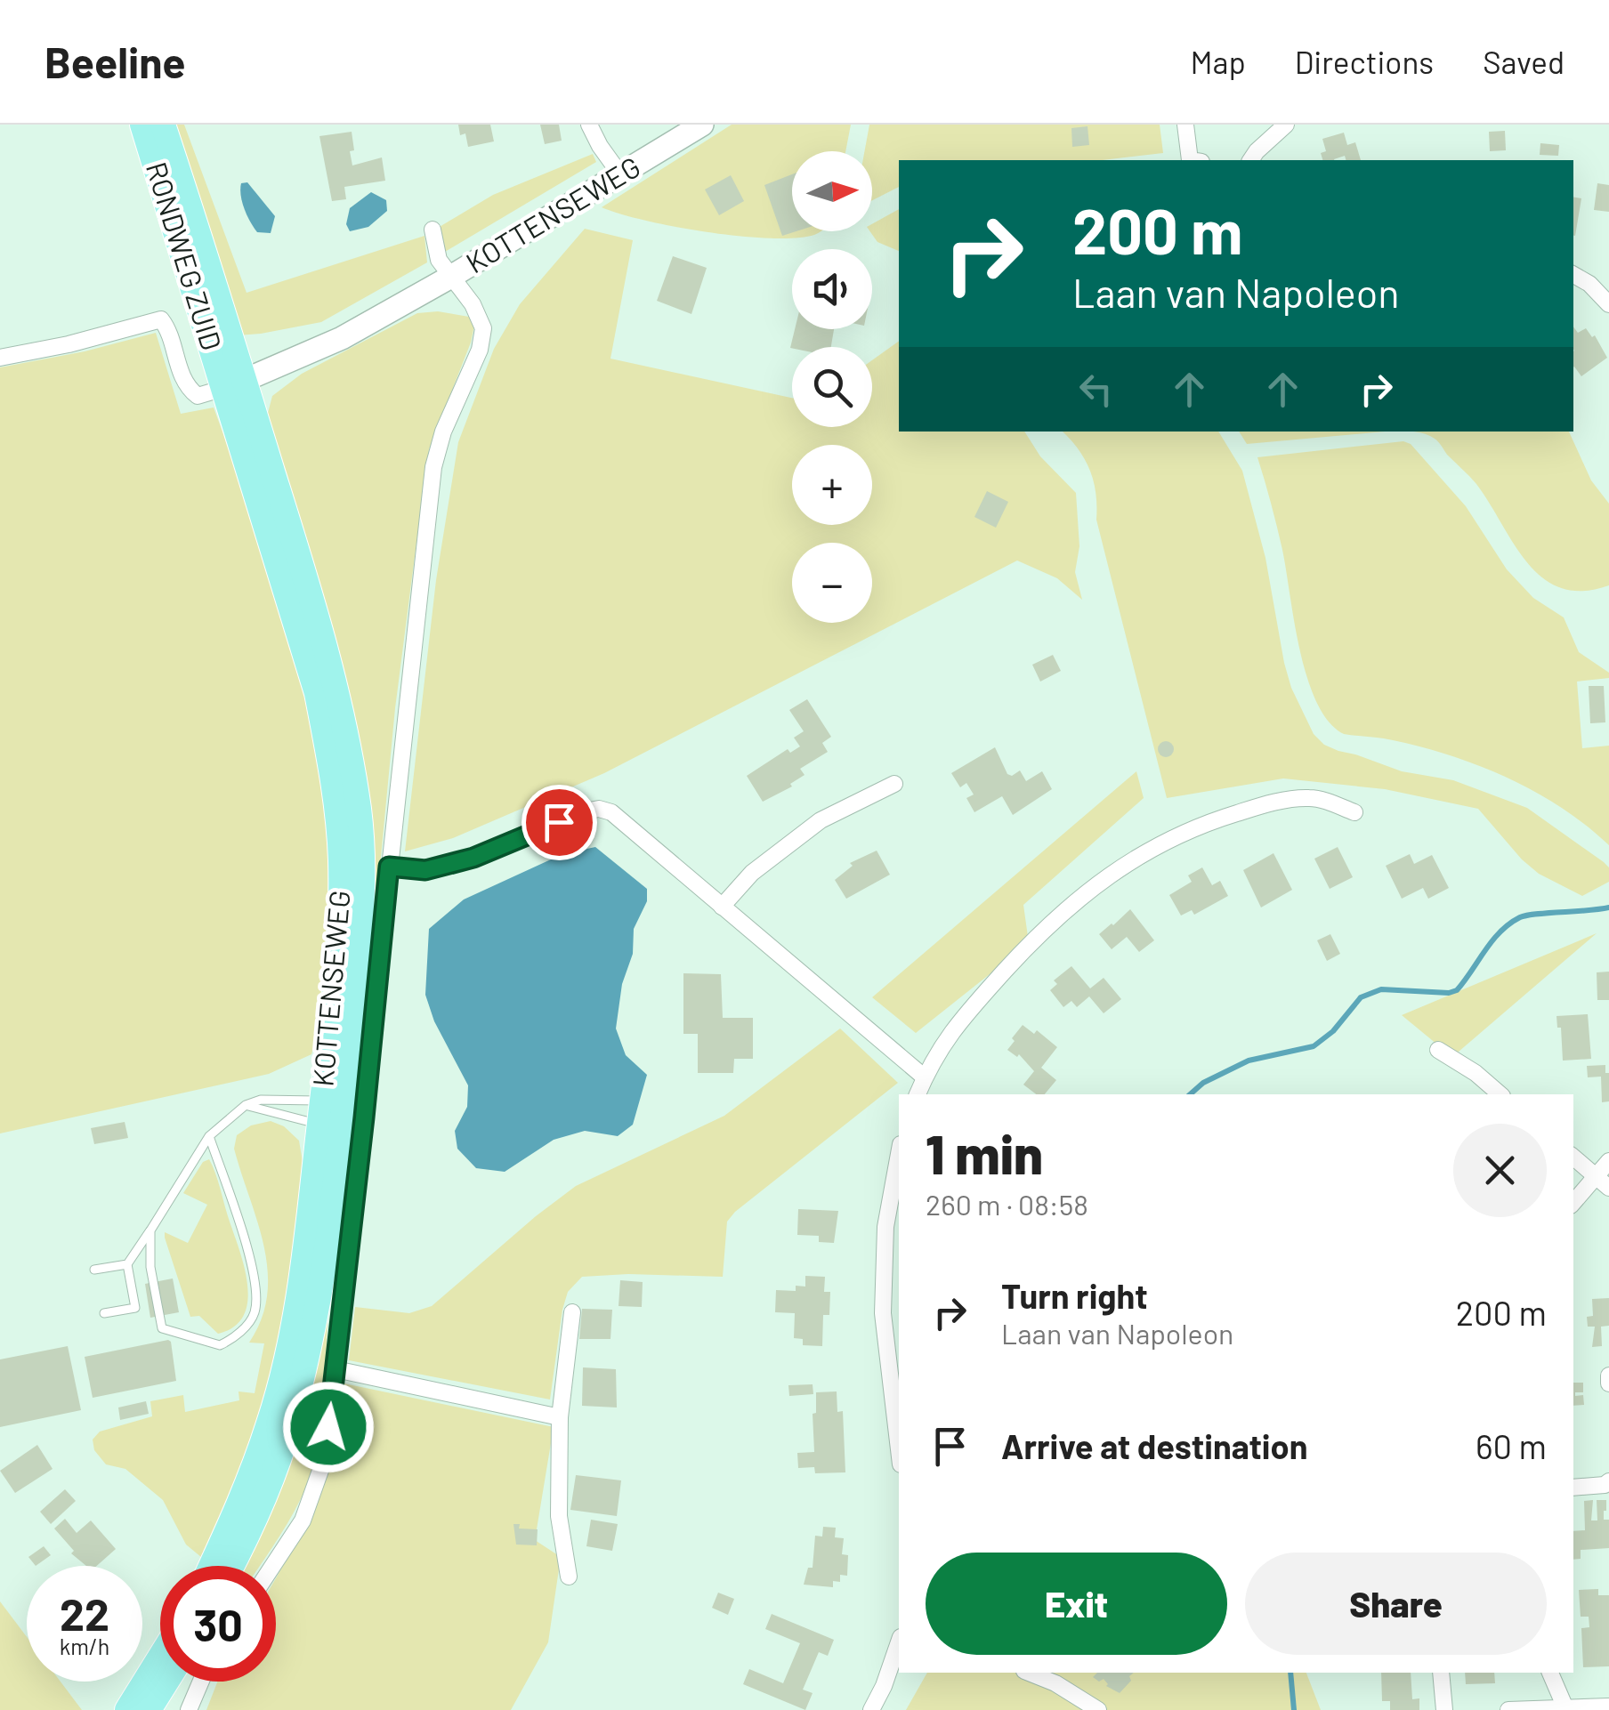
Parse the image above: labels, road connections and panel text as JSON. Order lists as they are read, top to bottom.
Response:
{
  "streets": {
    "main road": ["KOTTENSEWEG", "RONDWEG ZUID"]
  },
  "crossings": [
    ["KOTTENSEWEG", "RONDWEG ZUID"]
  ],
  "north": "right",
  "page": {
    "header": "Beeline",
    "nav": ["Map", "Directions", "Saved"],
    "map_buttons": ["+", "−"],
    "turn": ["200 m", "Laan van Napoleon"],
    "heading": ["1 min", "260 m · 08:58"],
    "list": [
      {
        "name": "Turn right",
        "note": "Laan van Napoleon",
        "value": "200 m"
      },
      {
        "name": "Arrive at destination",
        "value": "60 m"
      }
    ],
    "buttons": ["Exit", "Share"],
    "speed": "22 km/h",
    "limit": "30"
  }
}
